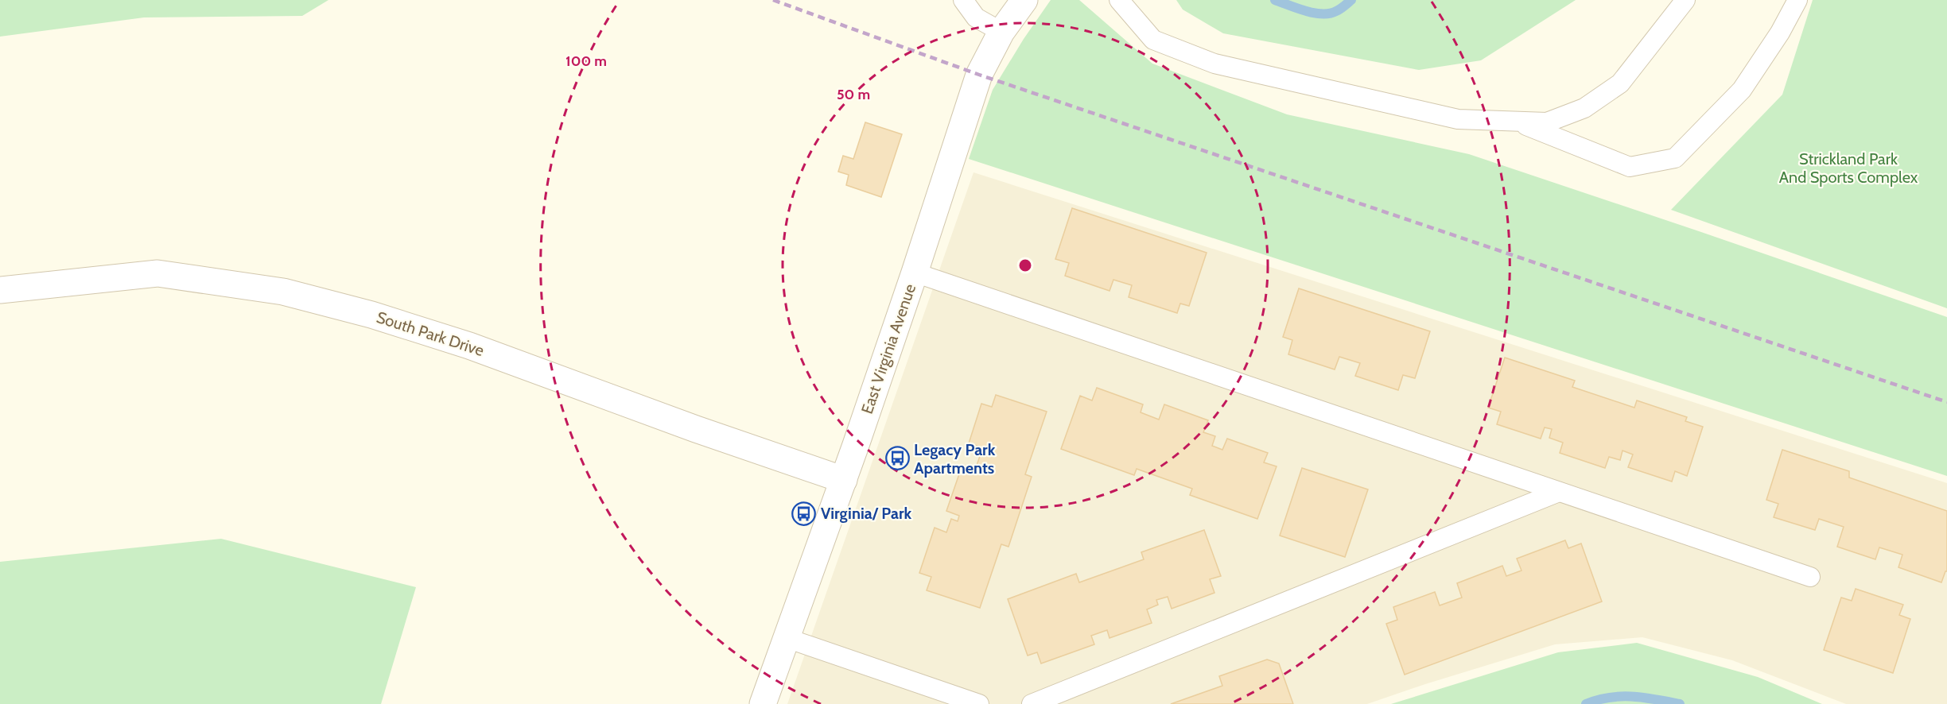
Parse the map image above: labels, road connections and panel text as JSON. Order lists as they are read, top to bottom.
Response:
{
  "streets": {
    "street": ["South Park Drive", "East Virginia Avenue"]
  },
  "crossings": [
    ["South Park Drive", "East Virginia Avenue"]
  ],
  "parks": ["Strickland Park And Sports Complex"],
  "places": {
    "bus stop": ["Legacy Park Apartments", "Virginia/ Park"]
  },
  "rings": ["100 m", "50 m"]
}
